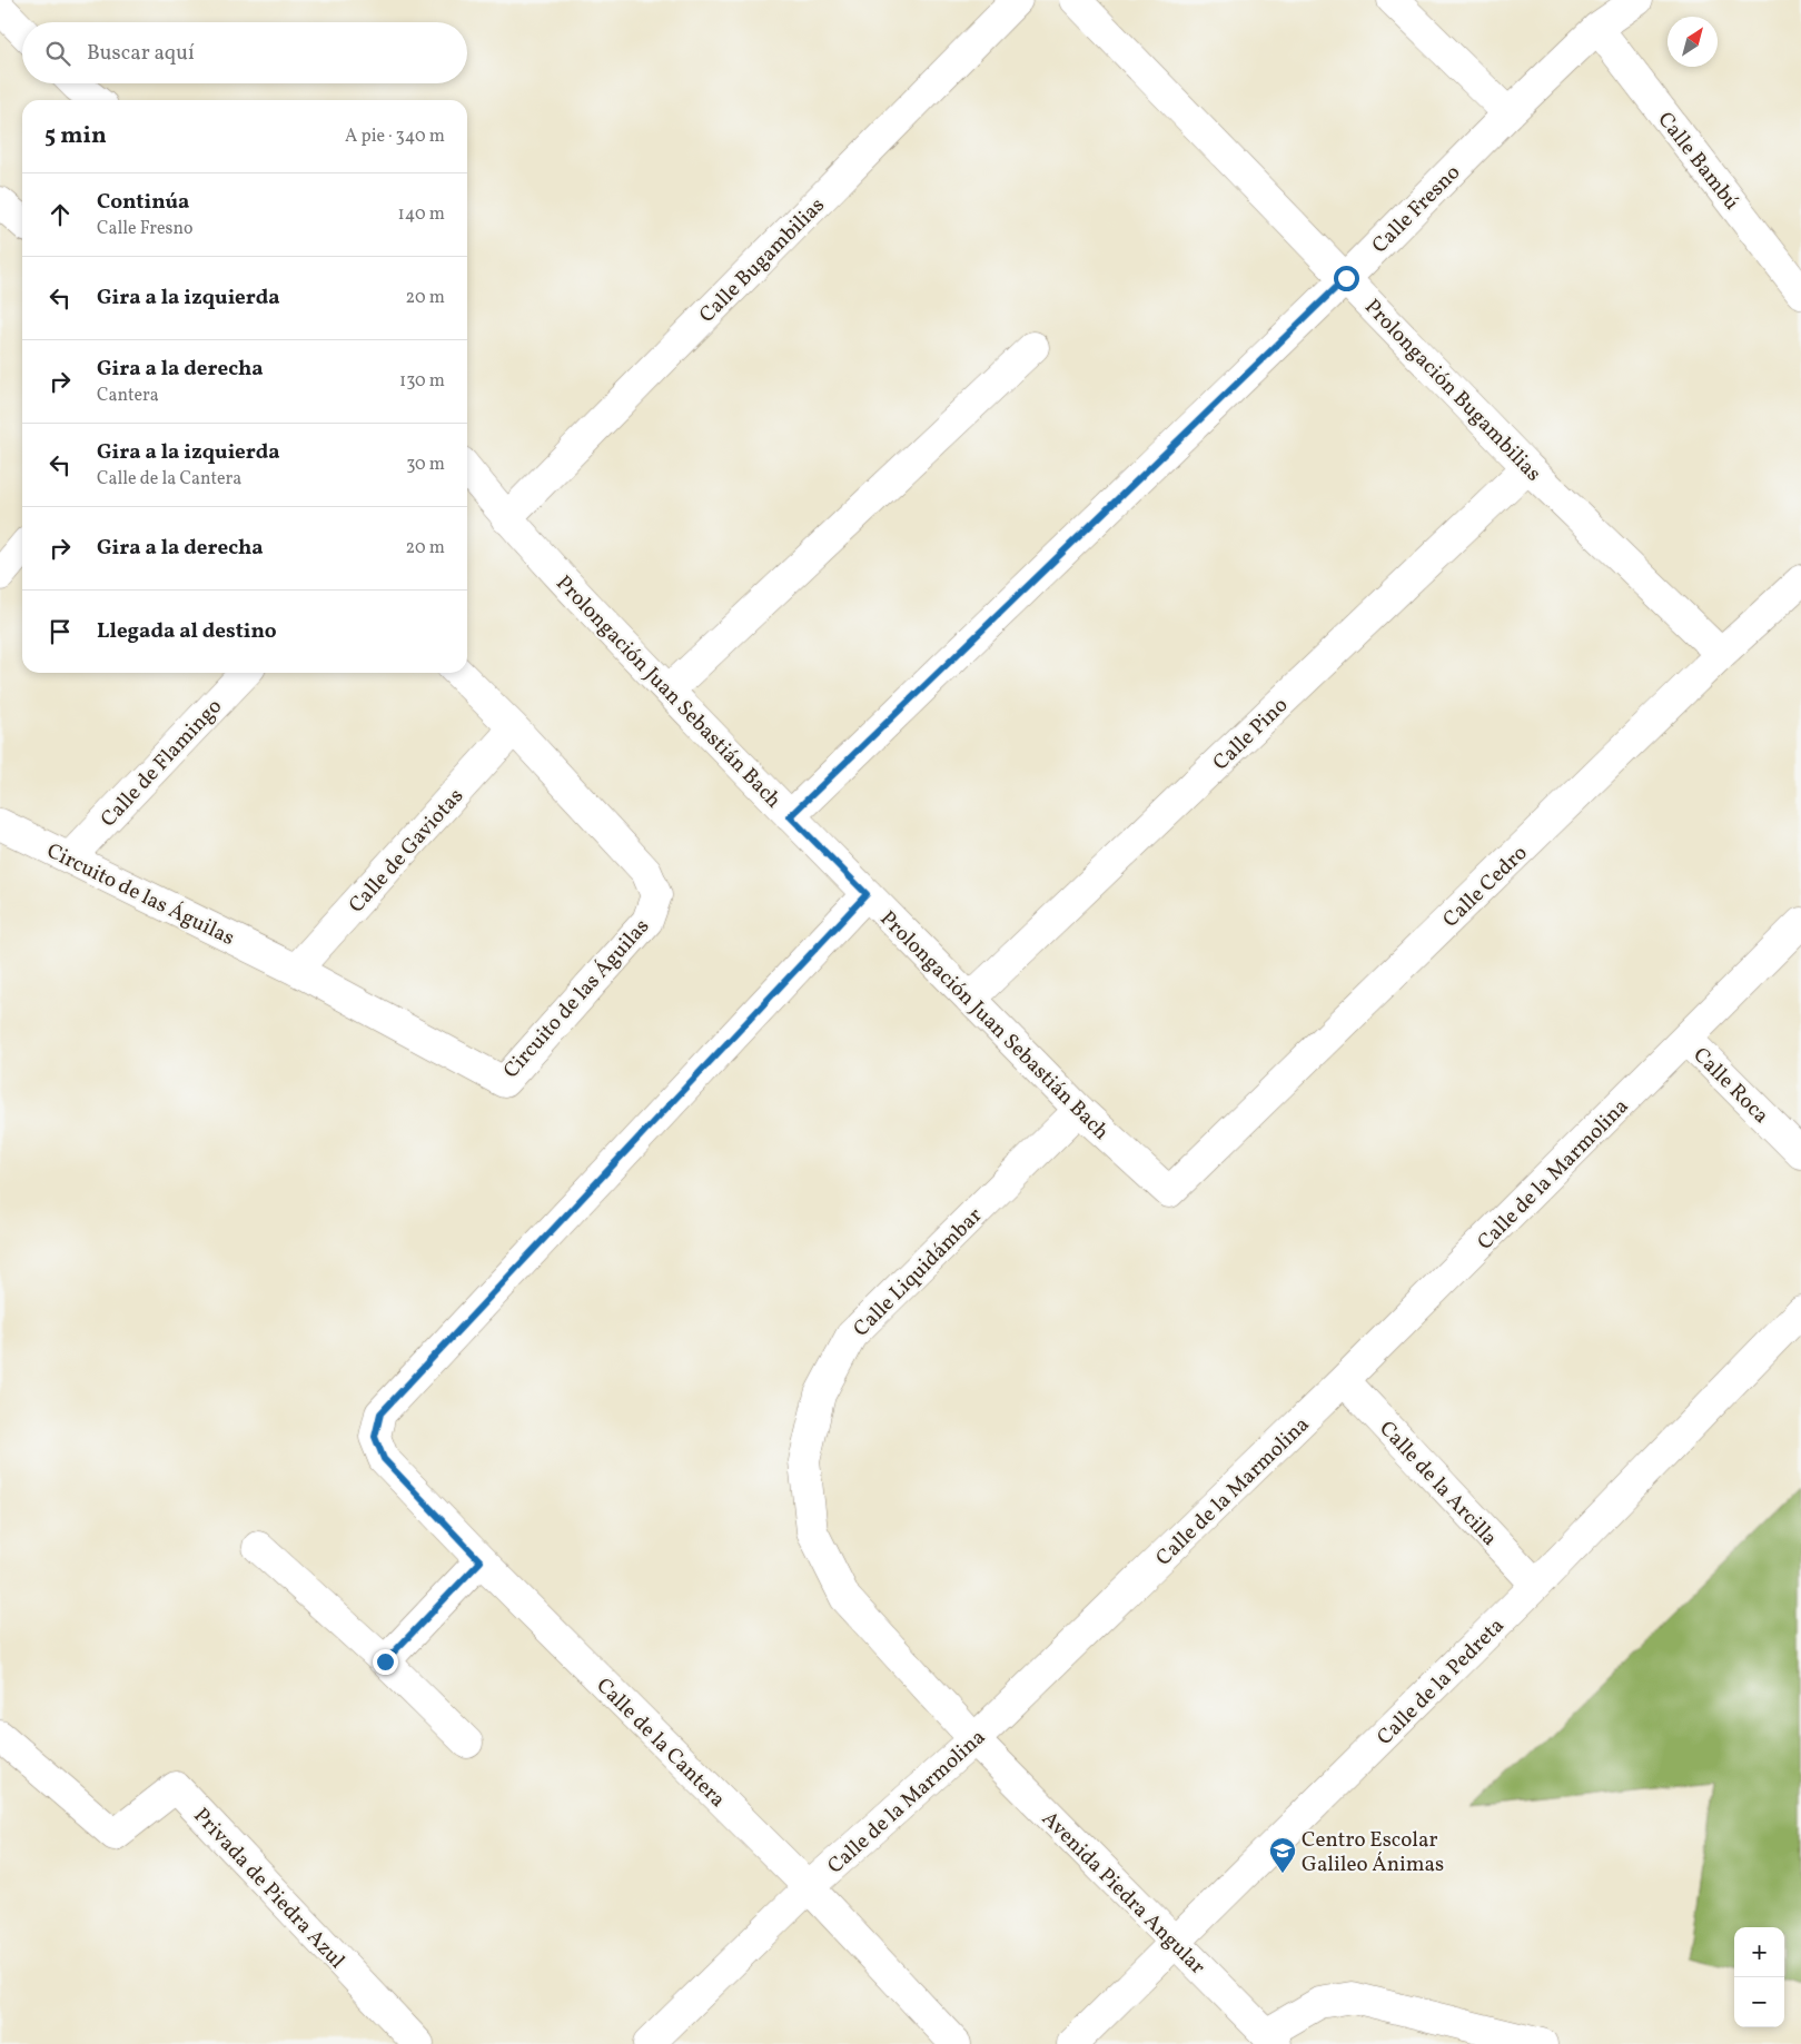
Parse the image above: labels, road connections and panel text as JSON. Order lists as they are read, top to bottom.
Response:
{
  "streets": {
    "street": [
      "Calle Bambú",
      "Calle Fresno",
      "Calle Bugambilias",
      "Prolongación Bugambilias",
      "Prolongación Juan Sebastián Bach",
      "Calle Pino",
      "Calle de Flamingo",
      "Calle de Gaviotas",
      "Calle Cedro",
      "Circuito de las Águilas",
      "Calle Roca",
      "Calle de la Marmolina",
      "Calle Liquidámbar",
      "Calle de la Arcilla",
      "Calle de la Pedreta",
      "Calle de la Cantera",
      "Privada de Piedra Azul",
      "Avenida Piedra Angular"
    ]
  },
  "crossings": [
    ["Calle Bambú", "Calle Fresno"],
    ["Calle Fresno", "Prolongación Bugambilias"],
    ["Calle Fresno", "Prolongación Juan Sebastián Bach"],
    ["Calle Bugambilias", "Prolongación Juan Sebastián Bach"],
    ["Prolongación Bugambilias", "Calle Pino"],
    ["Prolongación Bugambilias", "Calle Cedro"],
    ["Prolongación Juan Sebastián Bach", "Calle Pino"],
    ["Prolongación Juan Sebastián Bach", "Calle Cedro"],
    ["Prolongación Juan Sebastián Bach", "Calle Liquidámbar"],
    ["Prolongación Juan Sebastián Bach", "Calle de la Cantera"],
    ["Calle de Flamingo", "Circuito de las Águilas"],
    ["Calle de Gaviotas", "Circuito de las Águilas"],
    ["Calle Roca", "Calle de la Marmolina"],
    ["Calle de la Marmolina", "Calle Liquidámbar"],
    ["Calle de la Marmolina", "Calle de la Arcilla"],
    ["Calle de la Marmolina", "Calle de la Cantera"],
    ["Calle de la Marmolina", "Avenida Piedra Angular"],
    ["Calle Liquidámbar", "Avenida Piedra Angular"],
    ["Calle de la Arcilla", "Calle de la Pedreta"],
    ["Calle de la Pedreta", "Avenida Piedra Angular"]
  ],
  "places": {
    "school or university": ["Centro Escolar Galileo Ánimas"]
  },
  "north": "top right",
  "page": {
    "search": "Buscar aquí",
    "heading": ["5 min", "A pie · 340 m"],
    "list": [
      ["Continúa", "Calle Fresno", "140 m"],
      ["Gira a la izquierda", "20 m"],
      ["Gira a la derecha", "Cantera", "130 m"],
      ["Gira a la izquierda", "Calle de la Cantera", "30 m"],
      ["Gira a la derecha", "20 m"],
      "Llegada al destino"
    ],
    "map_buttons": ["+", "−"]
  }
}
